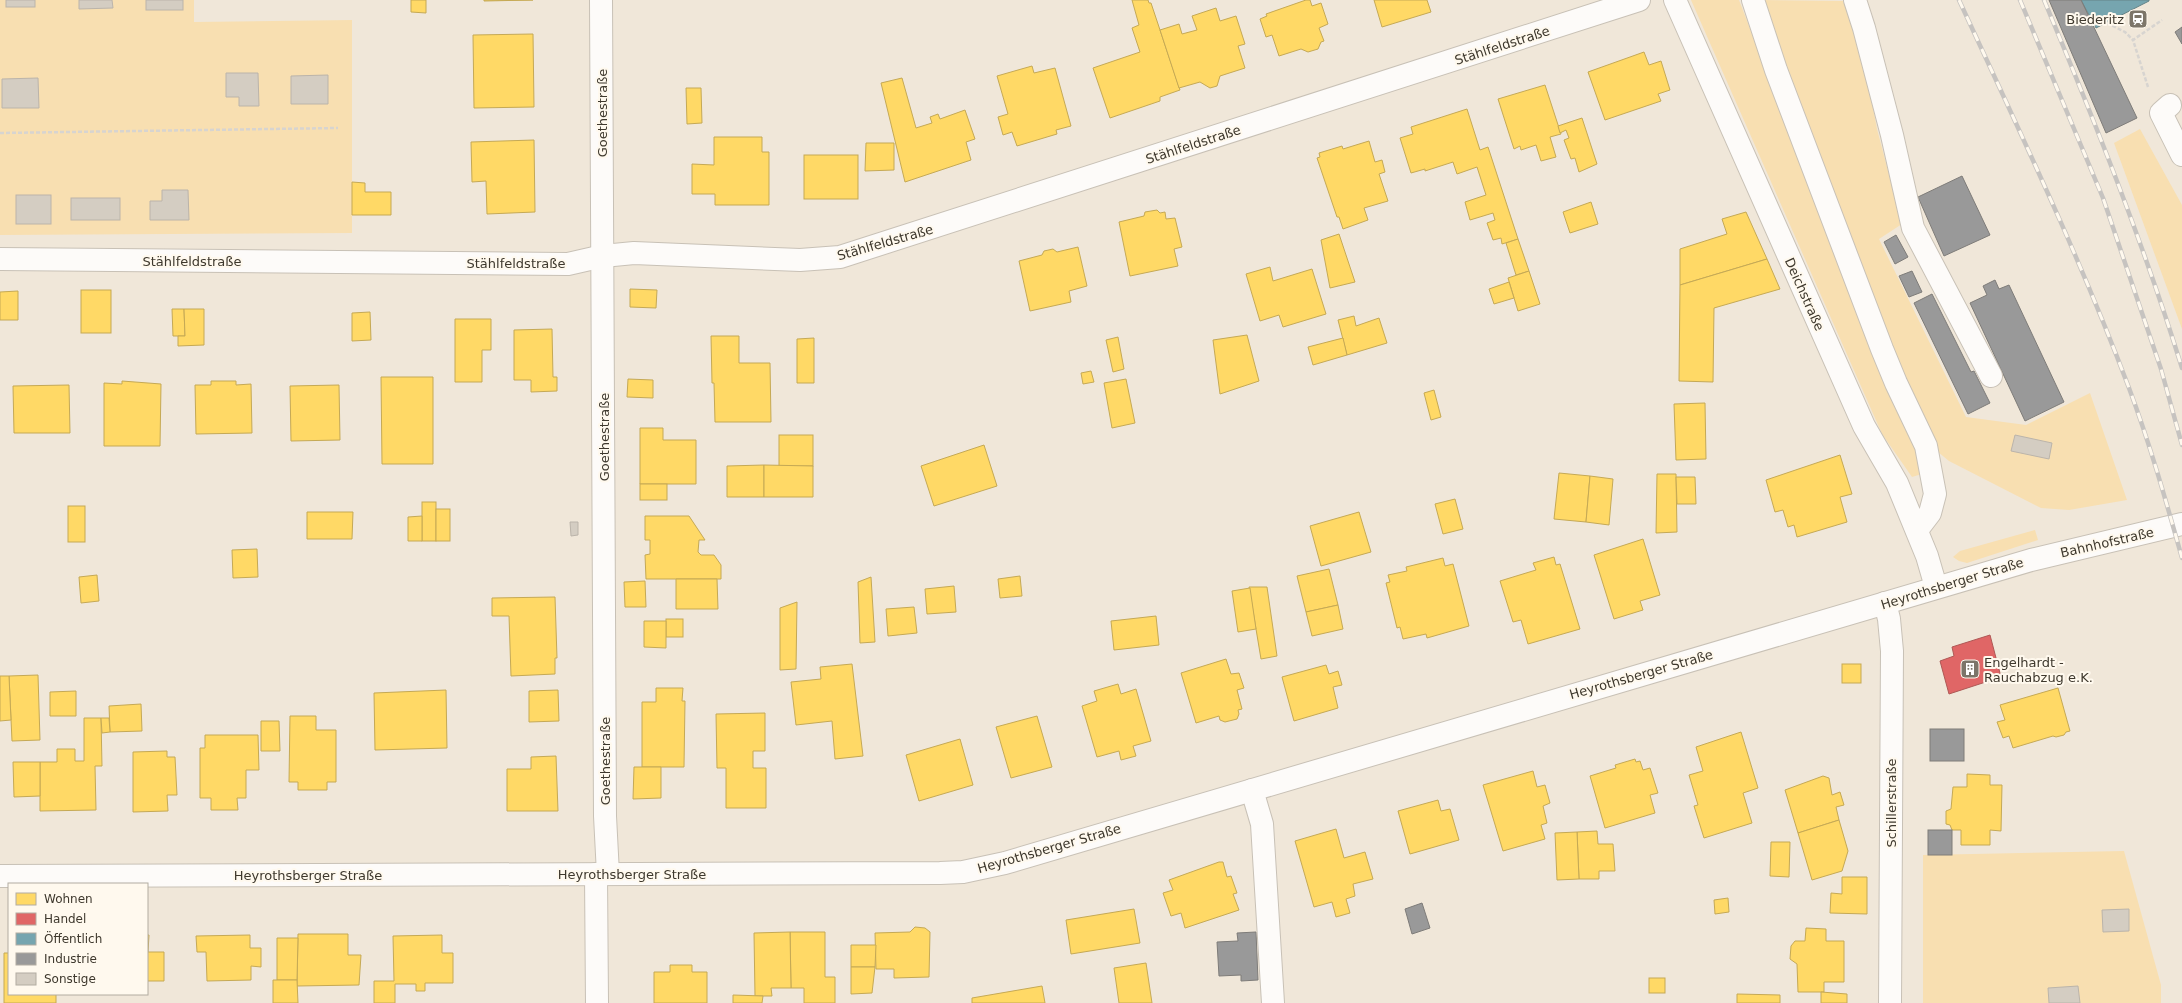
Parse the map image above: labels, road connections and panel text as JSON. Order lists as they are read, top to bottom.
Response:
{
  "streets": {
    "street": [
      "Stählfeldstraße",
      "Goethestraße",
      "Deichstraße",
      "Bahnhofstraße",
      "Heyrothsberger Straße",
      "Schillerstraße"
    ]
  },
  "crossings": [
    ["Stählfeldstraße", "Goethestraße"],
    ["Goethestraße", "Heyrothsberger Straße"],
    ["Deichstraße", "Heyrothsberger Straße"],
    ["Bahnhofstraße", "Heyrothsberger Straße"],
    ["Heyrothsberger Straße", "Schillerstraße"]
  ],
  "places": {
    "station": ["Biederitz"],
    "building": ["Engelhardt - Rauchabzug e.K."]
  },
  "legend": [
    "Wohnen",
    "Handel",
    "Öffentlich",
    "Industrie",
    "Sonstige"
  ]
}
